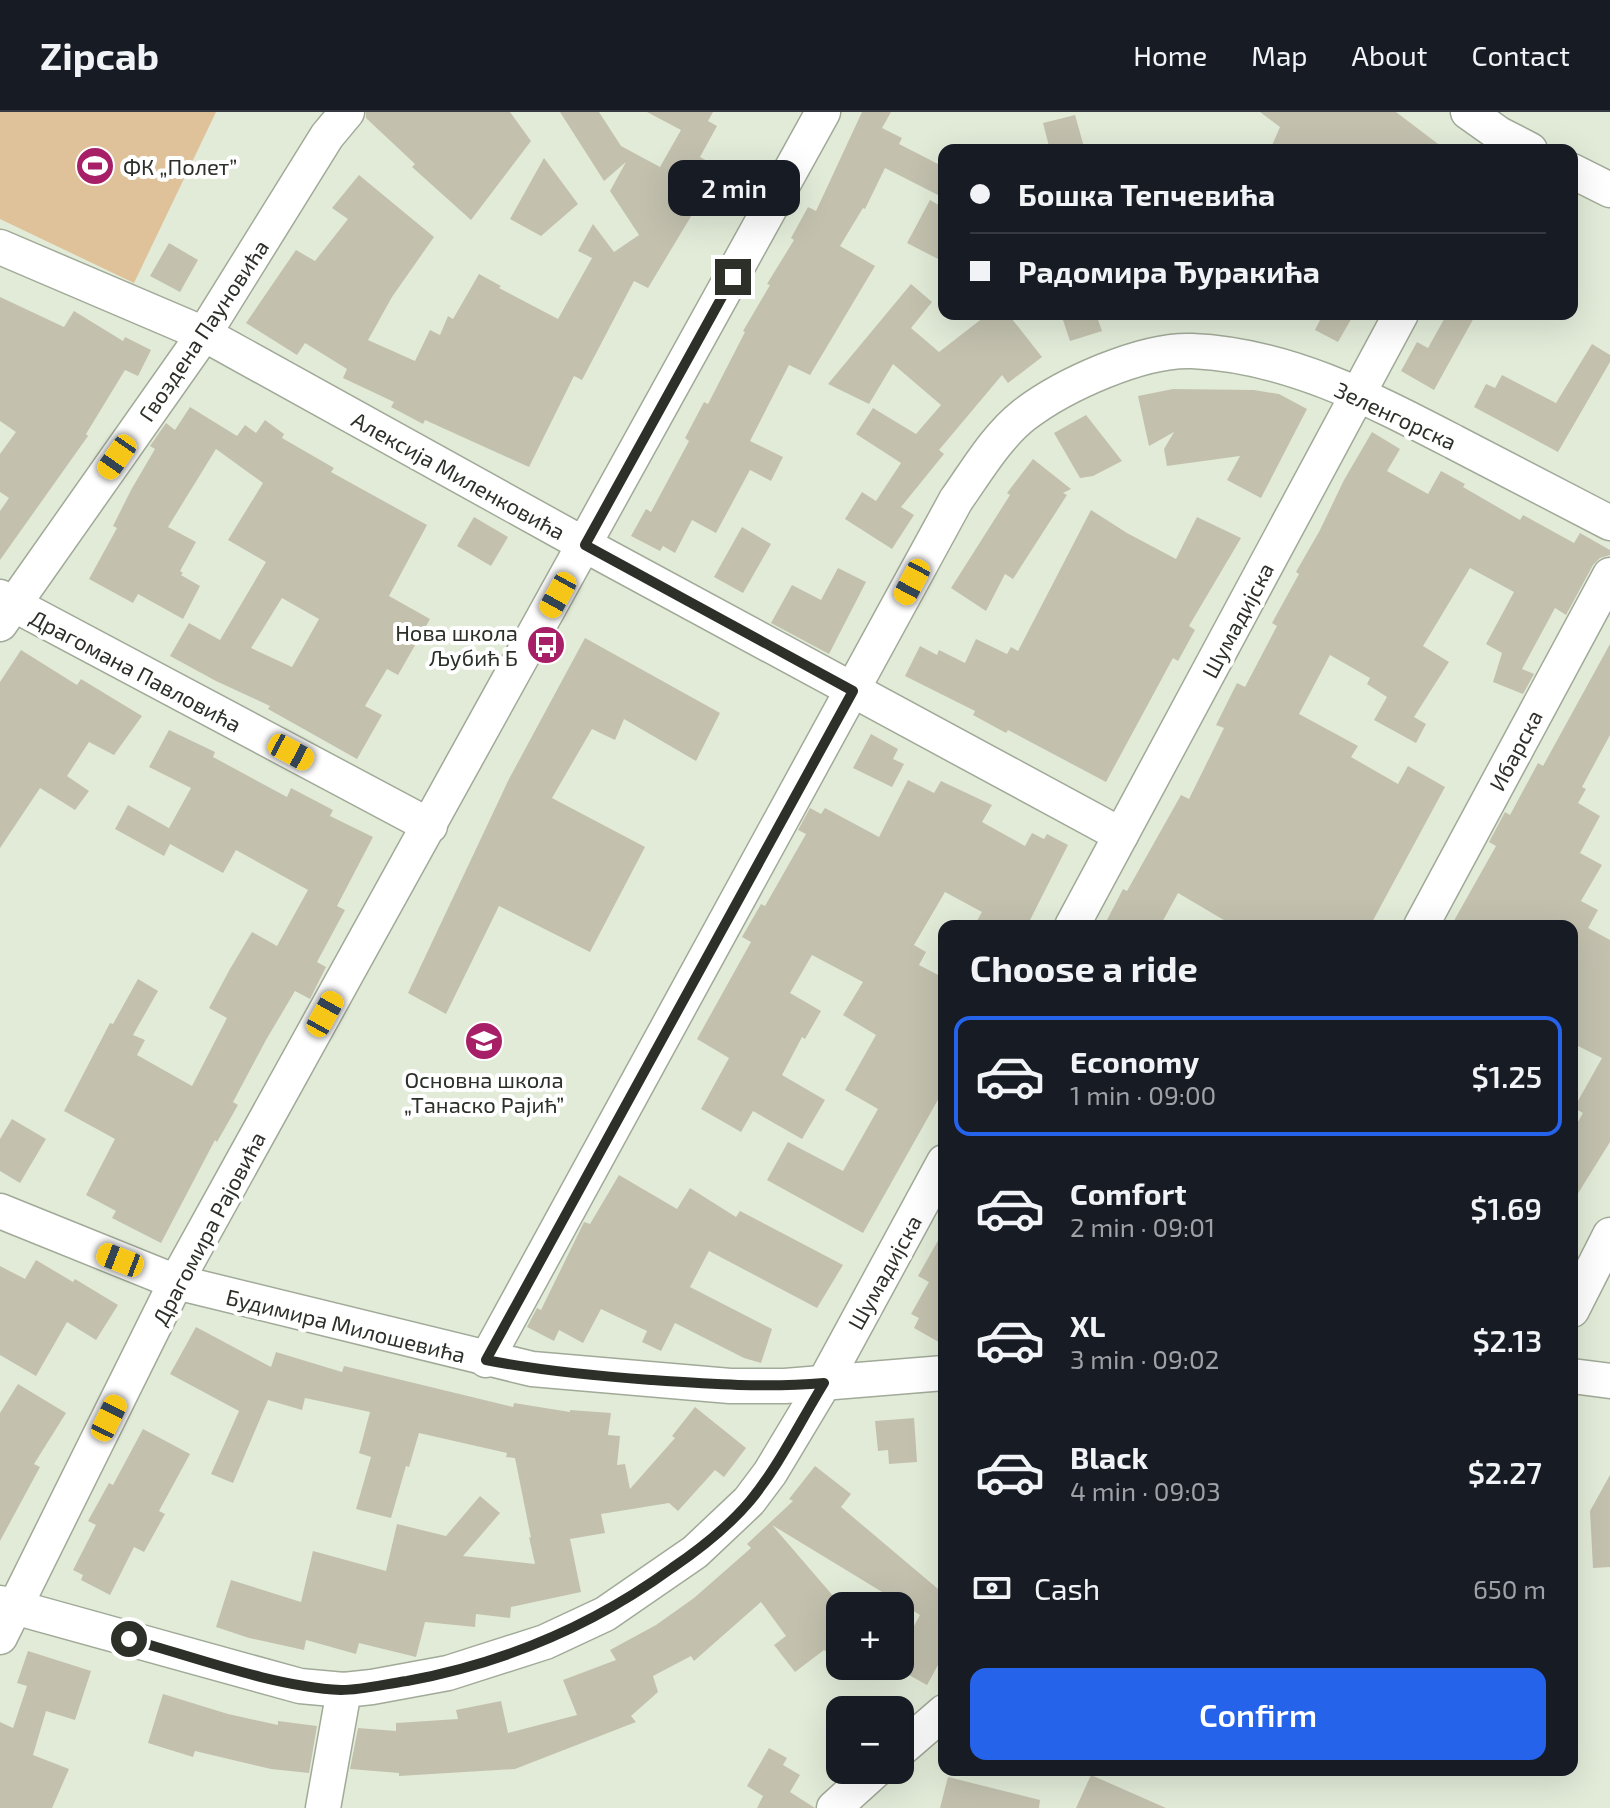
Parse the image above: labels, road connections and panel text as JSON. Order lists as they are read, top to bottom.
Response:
{
  "streets": {
    "street": [
      "Гвоздена Пауновића",
      "Зеленгорска",
      "Алексија Миленковића",
      "Шумадијска",
      "Драгомана Павловића",
      "Ибарска",
      "Драгомира Рајовића",
      "Будимира Милошевића"
    ]
  },
  "crossings": [
    ["Гвоздена Пауновића", "Алексија Миленковића"],
    ["Гвоздена Пауновића", "Драгомана Павловића"],
    ["Зеленгорска", "Алексија Миленковића"],
    ["Зеленгорска", "Шумадијска"],
    ["Зеленгорска", "Будимира Милошевића"],
    ["Алексија Миленковића", "Шумадијска"],
    ["Алексија Миленковића", "Драгомира Рајовића"],
    ["Шумадијска", "Драгомира Рајовића"],
    ["Шумадијска", "Будимира Милошевића"],
    ["Драгомана Павловића", "Драгомира Рајовића"],
    ["Драгомира Рајовића", "Будимира Милошевића"]
  ],
  "places": {
    "sports": ["ФК „Полет”"],
    "bus stop": ["Нова школа Љубић Б"],
    "school or university": ["Основна школа „Танаско Рајић”"]
  },
  "page": {
    "header": "Zipcab",
    "nav": [
      "Home",
      "Map",
      "About",
      "Contact"
    ],
    "banner": ["Бошка Тепчевића", "Радомира Ђуракића"],
    "bubble": "2 min",
    "heading": "Choose a ride",
    "list": [
      {
        "name": "Economy",
        "note": "1 min · 09:00",
        "value": "$1.25"
      },
      {
        "name": "Comfort",
        "note": "2 min · 09:01",
        "value": "$1.69"
      },
      {
        "name": "XL",
        "note": "3 min · 09:02",
        "value": "$2.13"
      },
      {
        "name": "Black",
        "note": "4 min · 09:03",
        "value": "$2.27"
      }
    ],
    "pay": ["Cash", "650 m"],
    "map_buttons": ["+", "−"],
    "buttons": "Confirm"
  }
}
